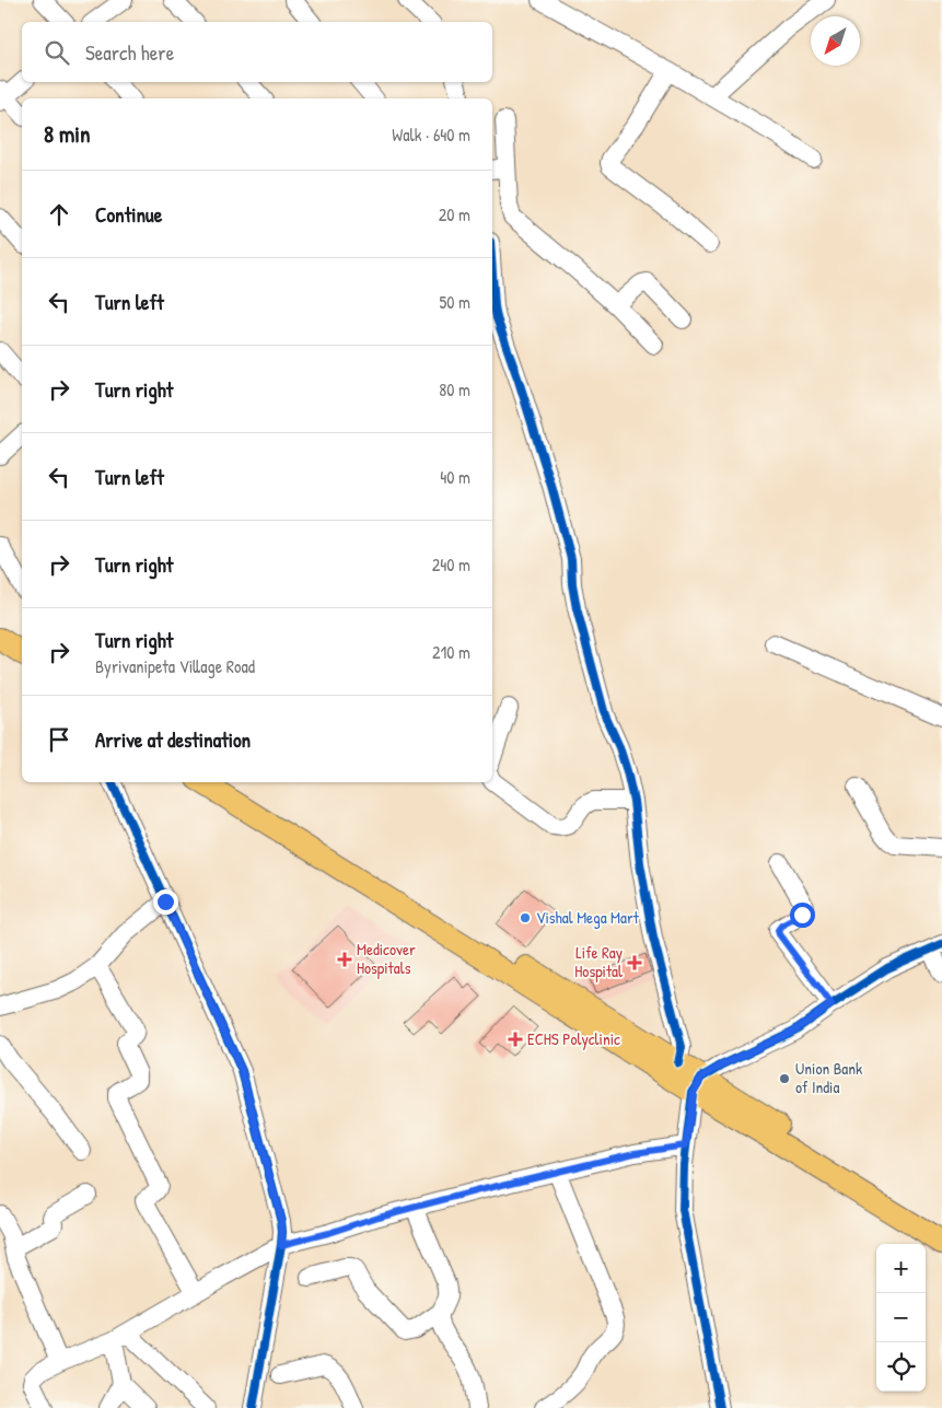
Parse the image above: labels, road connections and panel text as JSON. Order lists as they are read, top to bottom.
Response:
{
  "places": {
    "other": ["Vishal Mega Mart", "Union Bank of India"],
    "health": ["Medicover Hospitals", "Life Ray Hospital", "ECHS Polyclinic"]
  },
  "north": "bottom left",
  "page": {
    "search": "Search here",
    "heading": ["8 min", "Walk · 640 m"],
    "list": [
      ["Continue", "20 m"],
      ["Turn left", "50 m"],
      ["Turn right", "80 m"],
      ["Turn left", "40 m"],
      ["Turn right", "240 m"],
      ["Turn right", "Byrivanipeta Village Road", "210 m"],
      "Arrive at destination"
    ],
    "map_buttons": ["+", "−"]
  }
}
